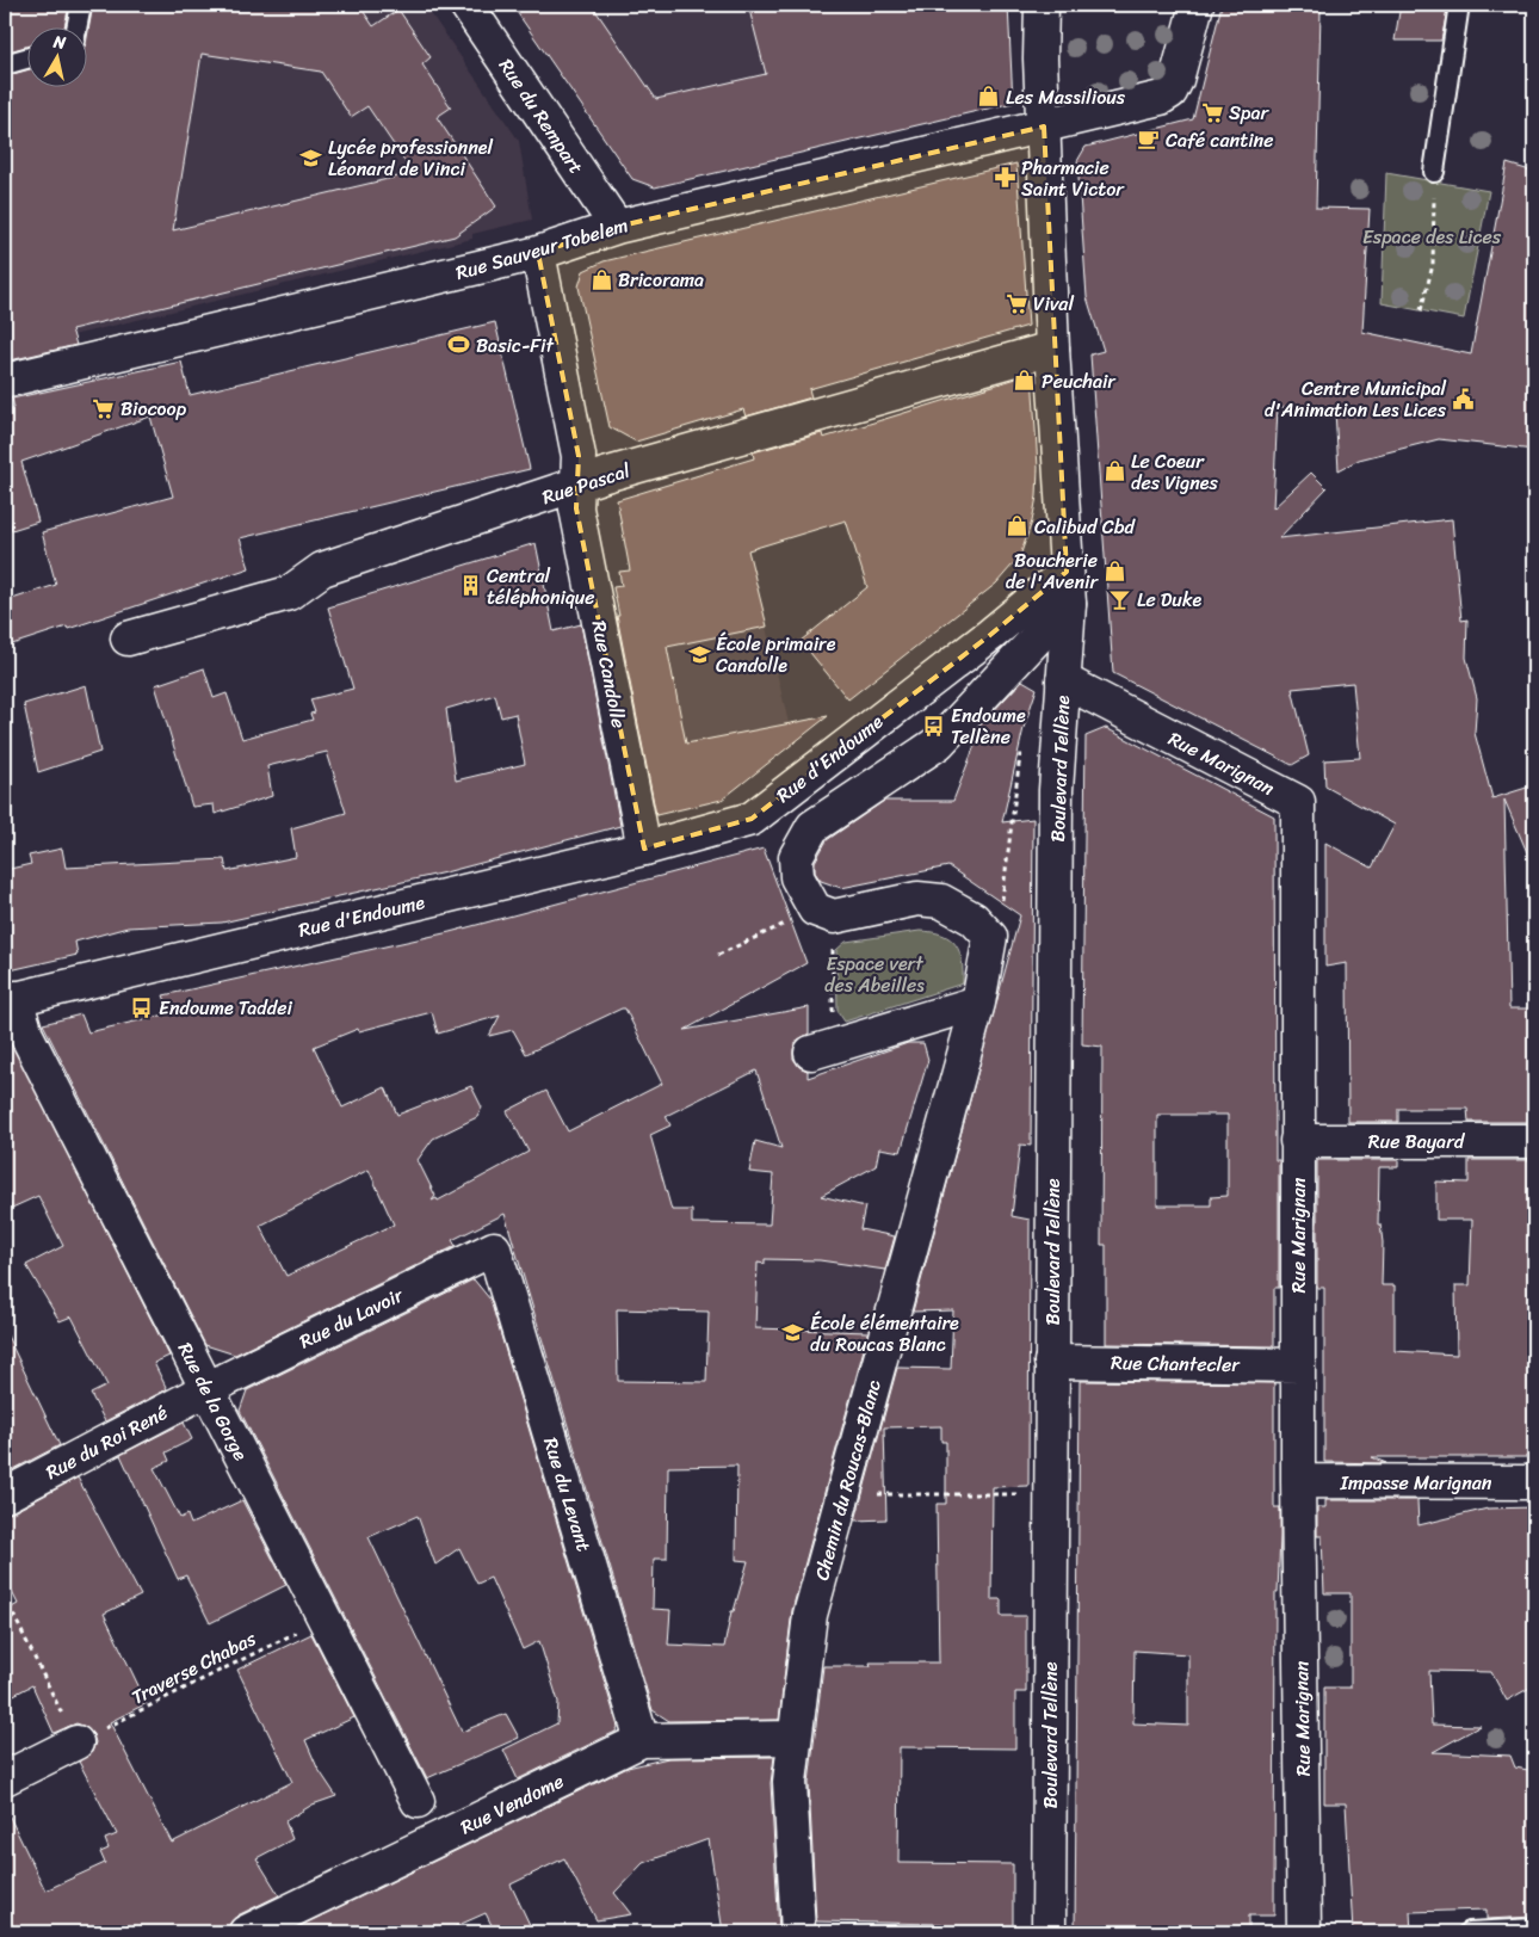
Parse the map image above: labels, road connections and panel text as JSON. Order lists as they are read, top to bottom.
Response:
{
  "streets": {
    "street": [
      "Rue du Rempart",
      "Rue Sauveur Tobelem",
      "Rue Pascal",
      "Rue Candolle",
      "Rue d'Endoume",
      "Rue Marignan",
      "Boulevard Tellène",
      "Rue Bayard",
      "Rue du Lavoir",
      "Rue Chantecler",
      "Rue de la Gorge",
      "Rue du Roi René",
      "Chemin du Roucas-Blanc",
      "Impasse Marignan",
      "Rue du Levant",
      "Rue Vendome"
    ],
    "path": ["Traverse Chabas"]
  },
  "crossings": [
    ["Rue du Rempart", "Rue Sauveur Tobelem"],
    ["Rue Sauveur Tobelem", "Rue Candolle"],
    ["Rue Pascal", "Rue Candolle"],
    ["Rue Candolle", "Rue d'Endoume"],
    ["Rue d'Endoume", "Boulevard Tellène"],
    ["Rue d'Endoume", "Rue de la Gorge"],
    ["Rue Marignan", "Boulevard Tellène"],
    ["Rue Marignan", "Rue Bayard"],
    ["Rue Marignan", "Rue Chantecler"],
    ["Rue Marignan", "Impasse Marignan"],
    ["Boulevard Tellène", "Rue Chantecler"],
    ["Rue du Lavoir", "Rue de la Gorge"],
    ["Rue du Lavoir", "Rue du Roi René"],
    ["Rue du Lavoir", "Rue du Levant"],
    ["Rue de la Gorge", "Rue du Roi René"],
    ["Rue de la Gorge", "Traverse Chabas"],
    ["Chemin du Roucas-Blanc", "Rue Vendome"],
    ["Rue du Levant", "Rue Vendome"]
  ],
  "parks": ["Espace des Lices", "Espace vert des Abeilles"],
  "places": {
    "shop": [
      "Les Massilious",
      "Bricorama",
      "Peuchair",
      "Le Coeur des Vignes",
      "Calibud Cbd",
      "Boucherie de l'Avenir"
    ],
    "supermarket": ["Spar", "Vival", "Biocoop"],
    "cafe": ["Café cantine"],
    "school or university": ["Lycée professionnel Léonard de Vinci", "École primaire Candolle", "École élémentaire du Roucas Blanc"],
    "pharmacy": ["Pharmacie Saint Victor"],
    "sports": ["Basic-Fit"],
    "public building": ["Centre Municipal d'Animation Les Lices"],
    "building": ["Central téléphonique"],
    "bar": ["Le Duke"],
    "bus stop": ["Endoume Tellène", "Endoume Taddei"]
  },
  "north": "top"
}
